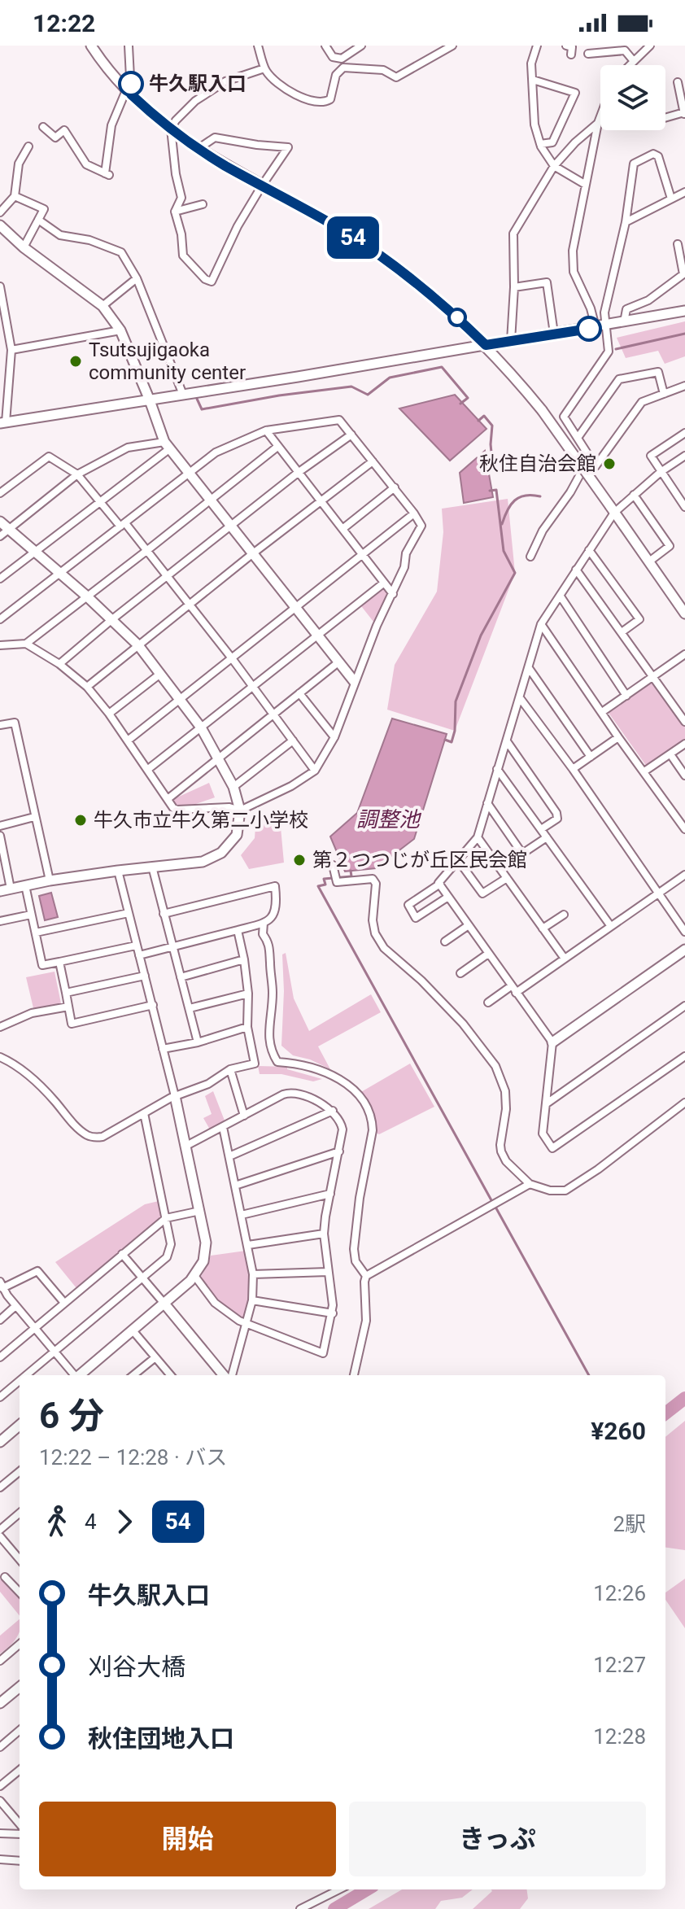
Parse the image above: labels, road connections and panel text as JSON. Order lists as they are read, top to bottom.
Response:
{
  "water": ["調整池"],
  "places": [
    "牛久駅入口",
    "Tsutsujigaoka community center",
    "秋住自治会館",
    "牛久市立牛久第二小学校",
    "第２つつじが丘区民会館"
  ],
  "lines": ["bus line 54"],
  "page": {
    "status": "12:22",
    "on_map": "54",
    "heading": ["6 分", "12:22 – 12:28 · バス", "¥260"],
    "legs": ["4", "54", "2駅"],
    "list": [
      {
        "name": "牛久駅入口",
        "value": "12:26"
      },
      {
        "name": "刈谷大橋",
        "value": "12:27"
      },
      {
        "name": "秋住団地入口",
        "value": "12:28"
      }
    ],
    "buttons": ["開始", "きっぷ"]
  }
}
